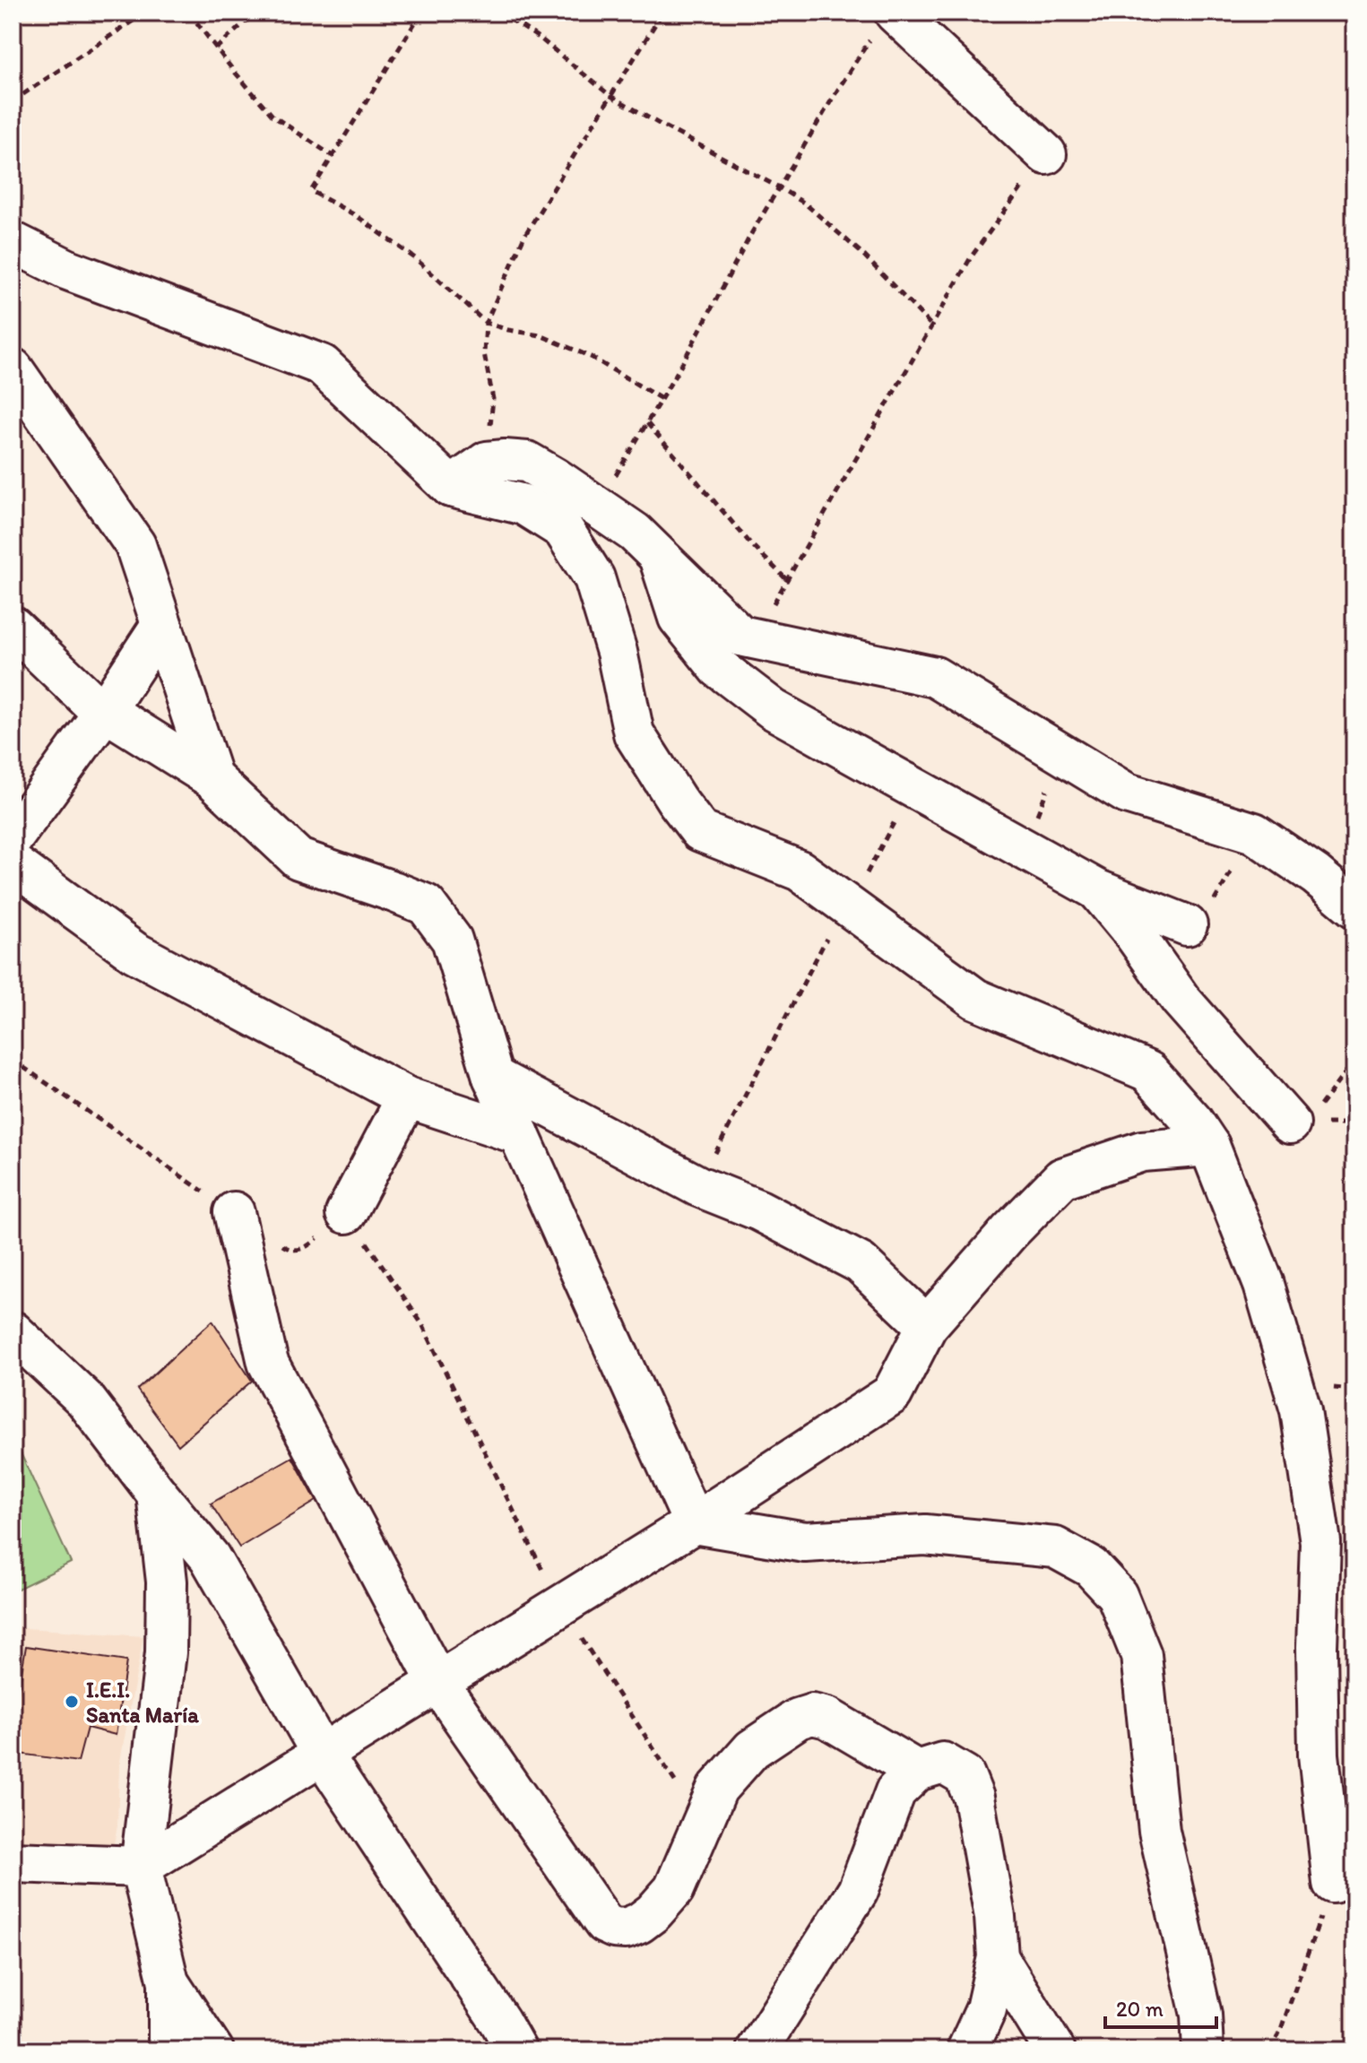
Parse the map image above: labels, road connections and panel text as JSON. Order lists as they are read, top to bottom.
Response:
{
  "places": ["I.E.I. Santa María"],
  "scale_bar": "20 m"
}
